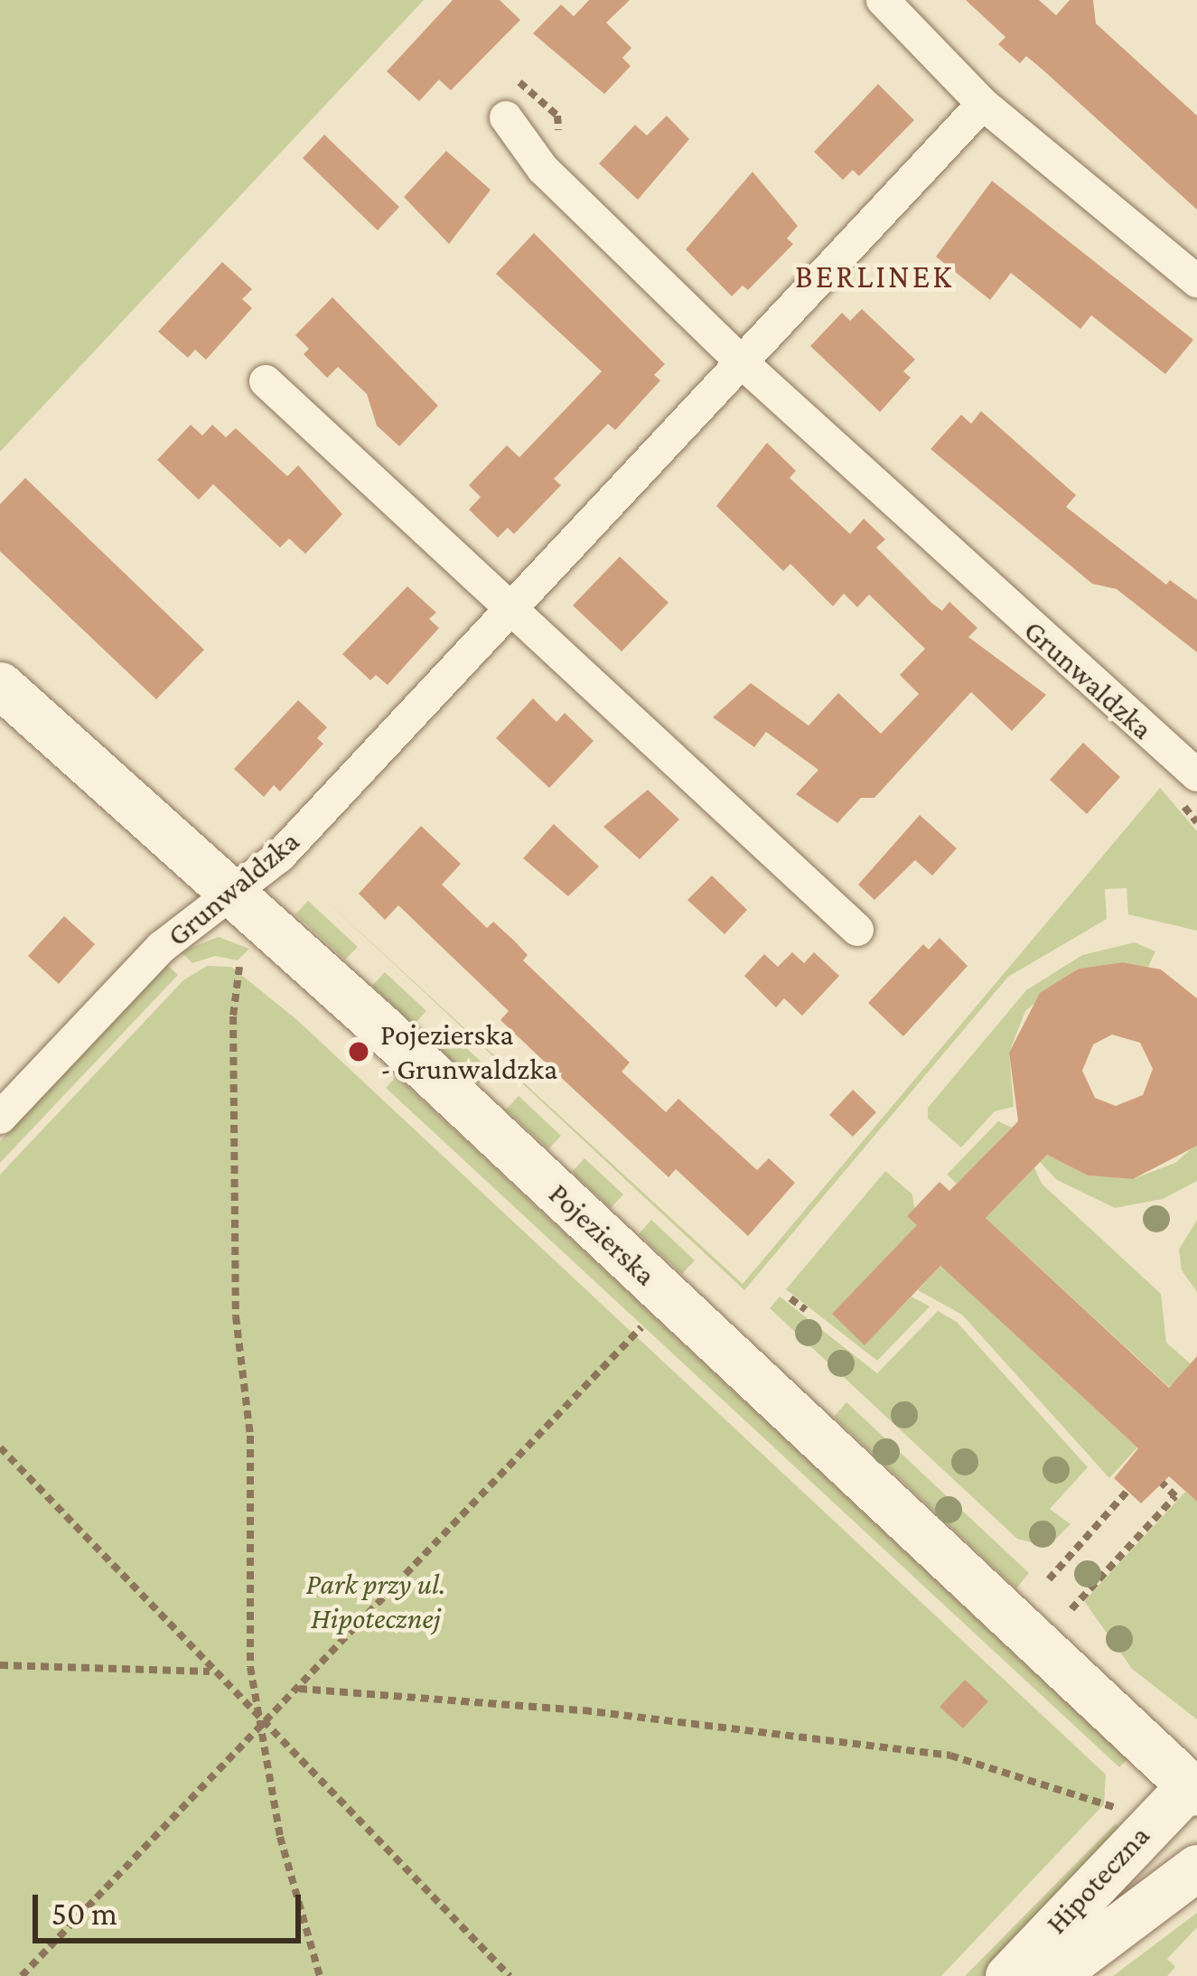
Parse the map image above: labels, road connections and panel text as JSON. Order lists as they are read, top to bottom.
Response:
{
  "streets": {
    "street": ["Grunwaldzka", "Pojezierska", "Hipoteczna"]
  },
  "crossings": [
    ["Grunwaldzka", "Pojezierska"],
    ["Pojezierska", "Hipoteczna"]
  ],
  "districts": ["BERLINEK"],
  "parks": ["Park przy ul. Hipotecznej"],
  "places": ["Pojezierska - Grunwaldzka"],
  "scale_bar": "50 m"
}
